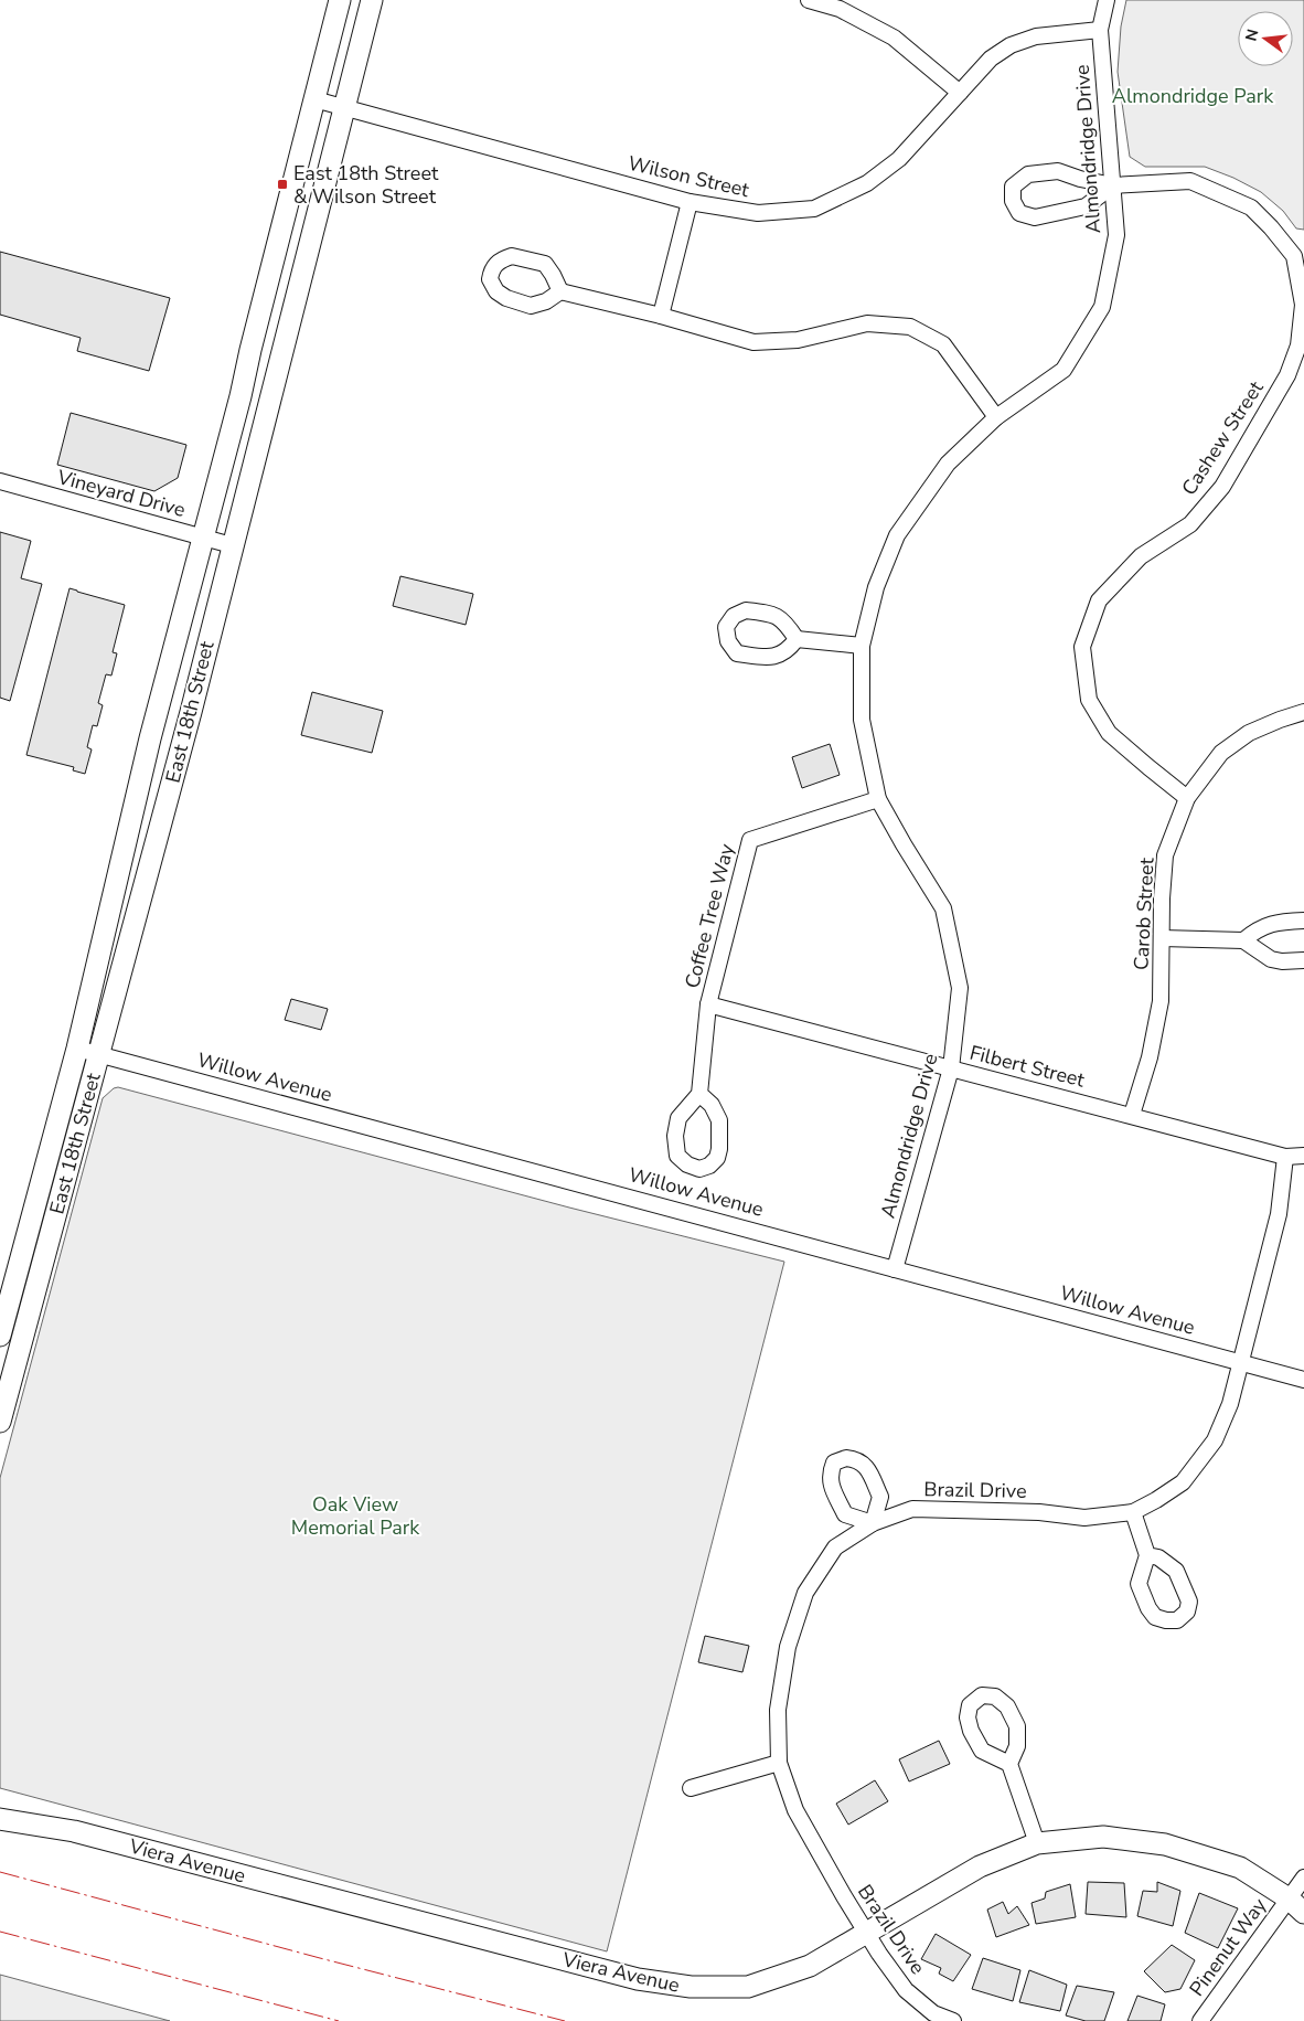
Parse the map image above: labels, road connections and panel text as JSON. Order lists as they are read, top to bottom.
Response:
{
  "streets": {
    "main road": ["East 18th Street", "Viera Avenue"],
    "street": [
      "Almondridge Drive",
      "Wilson Street",
      "Cashew Street",
      "Vineyard Drive",
      "Carob Street",
      "Coffee Tree Way",
      "Filbert Street",
      "Willow Avenue",
      "Brazil Drive",
      "Pinenut Way"
    ]
  },
  "crossings": [
    ["Almondridge Drive", "Wilson Street"],
    ["Almondridge Drive", "Cashew Street"],
    ["Almondridge Drive", "Coffee Tree Way"],
    ["Almondridge Drive", "Filbert Street"],
    ["Almondridge Drive", "Willow Avenue"],
    ["Wilson Street", "East 18th Street"],
    ["Cashew Street", "Carob Street"],
    ["Vineyard Drive", "East 18th Street"],
    ["East 18th Street", "Willow Avenue"],
    ["Carob Street", "Filbert Street"],
    ["Coffee Tree Way", "Filbert Street"],
    ["Filbert Street", "Brazil Drive"],
    ["Willow Avenue", "Brazil Drive"],
    ["Brazil Drive", "Viera Avenue"],
    ["Viera Avenue", "Pinenut Way"]
  ],
  "parks": ["Almondridge Park", "Oak View Memorial Park"],
  "places": {
    "transit": ["East 18th Street & Wilson Street"]
  },
  "north": "left"
}
